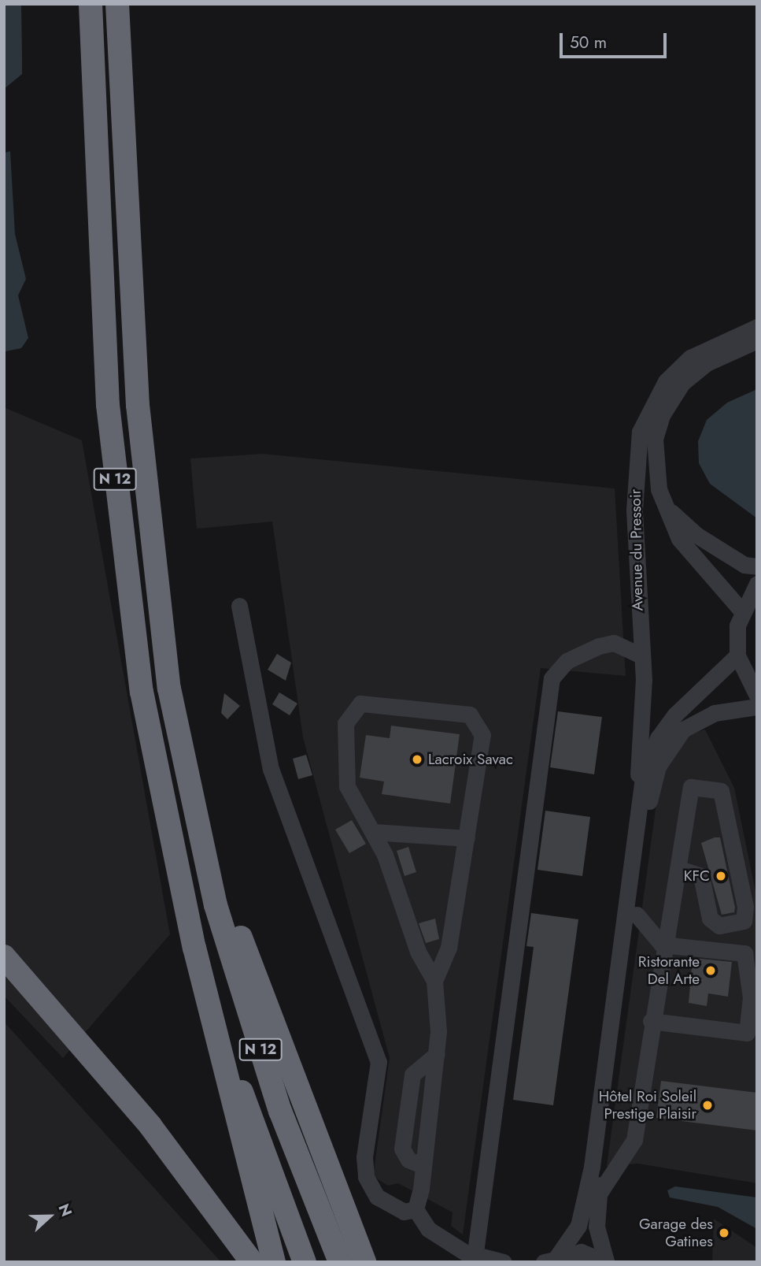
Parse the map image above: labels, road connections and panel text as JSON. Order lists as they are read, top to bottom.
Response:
{
  "streets": {
    "highway": ["N 12"],
    "street": ["Avenue du Pressoir"]
  },
  "places": [
    "Lacroix Savac",
    "KFC",
    "Ristorante Del Arte",
    "Hôtel Roi Soleil Prestige Plaisir",
    "Garage des Gatines"
  ],
  "scale_bar": "50 m",
  "north": "right"
}
